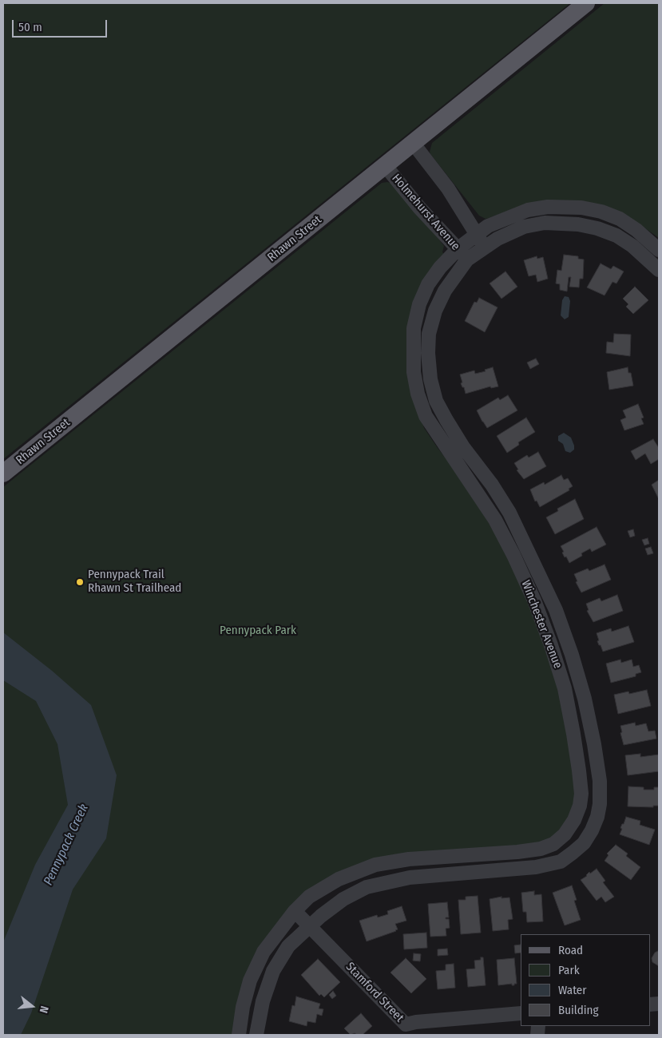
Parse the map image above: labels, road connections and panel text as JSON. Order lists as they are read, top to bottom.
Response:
{
  "streets": {
    "main road": ["Rhawn Street"],
    "street": ["Holmehurst Avenue", "Winchester Avenue", "Stamford Street"]
  },
  "crossings": [
    ["Holmehurst Avenue", "Rhawn Street"],
    ["Holmehurst Avenue", "Winchester Avenue"],
    ["Winchester Avenue", "Stamford Street"]
  ],
  "water": ["Pennypack Creek"],
  "parks": ["Pennypack Park"],
  "places": ["Pennypack Trail Rhawn St Trailhead"],
  "legend": [
    "Road",
    "Park",
    "Water",
    "Building"
  ],
  "scale_bar": "50 m",
  "north": "right"
}
